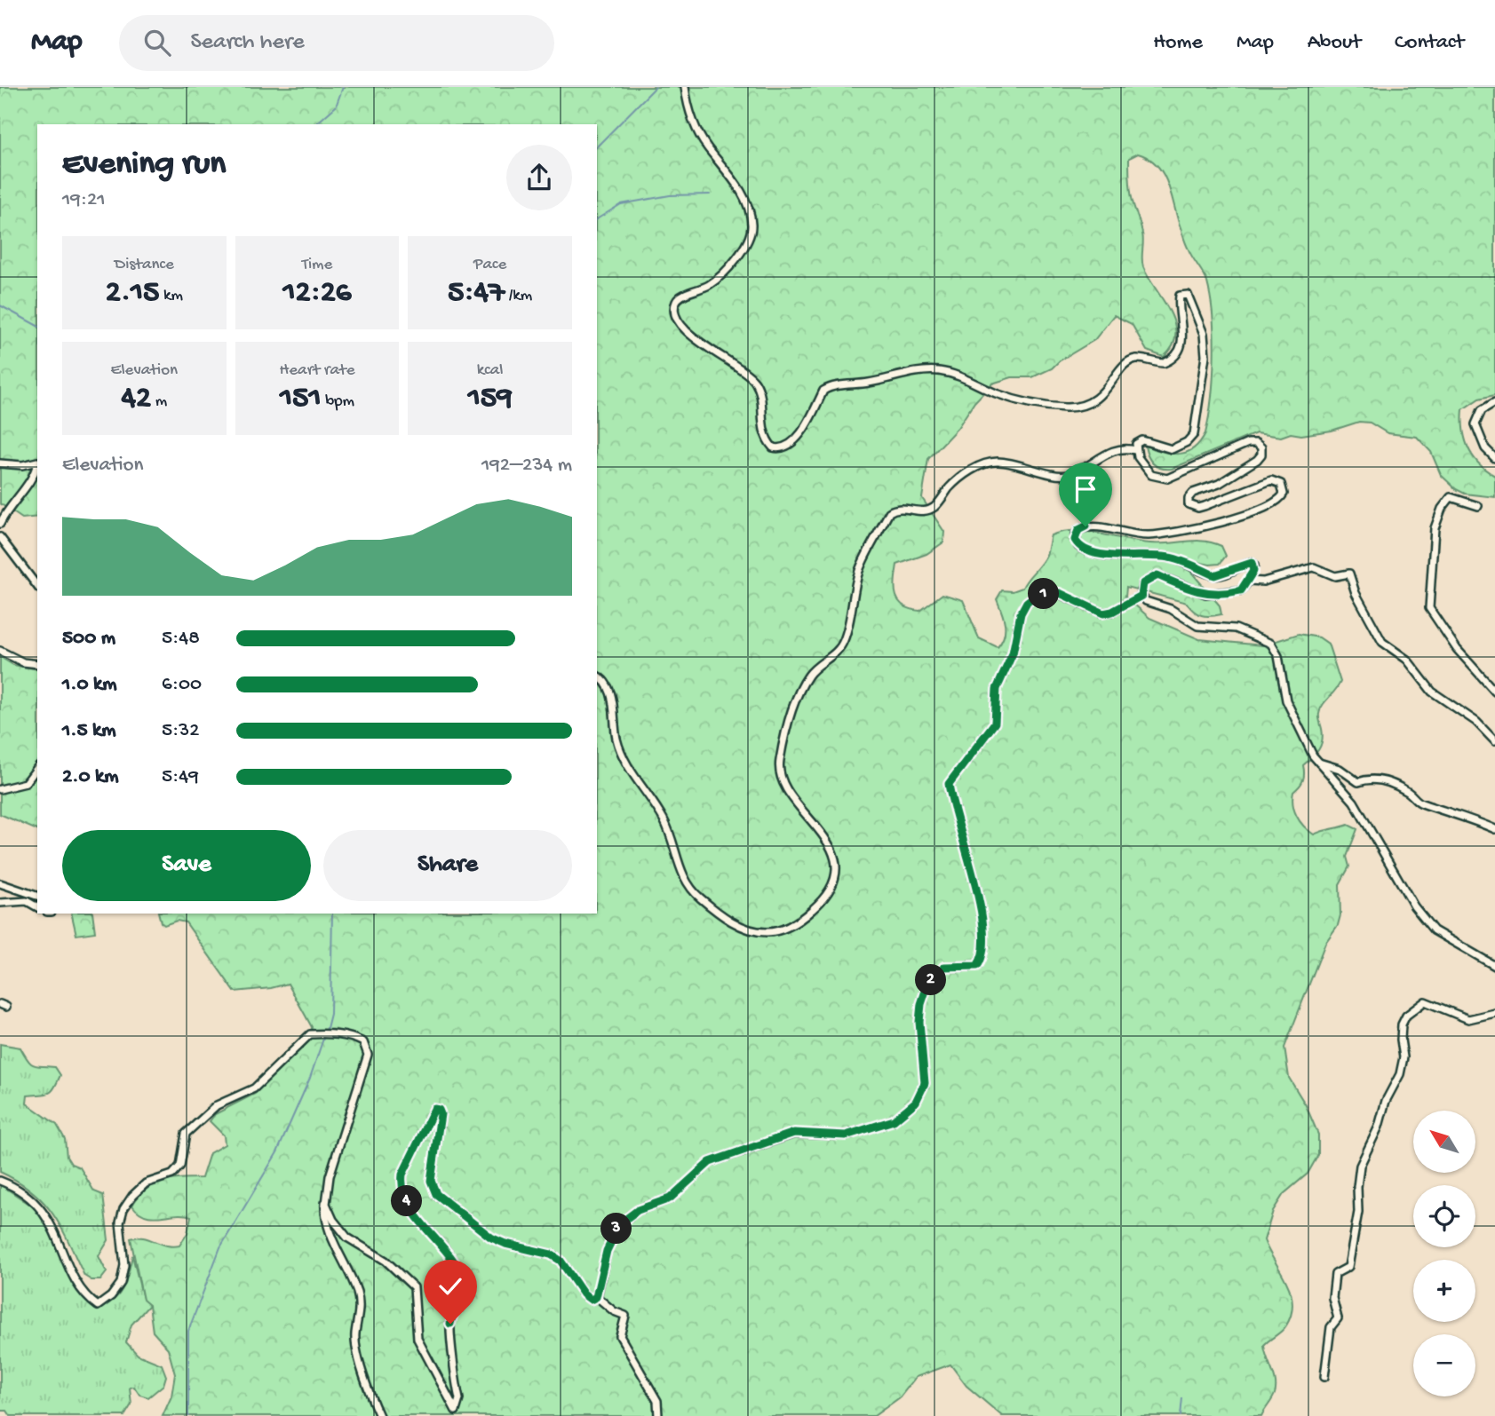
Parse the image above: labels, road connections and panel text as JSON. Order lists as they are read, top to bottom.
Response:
{
  "north": "top left",
  "page": {
    "header": "Map",
    "search": "Search here",
    "nav": [
      "Home",
      "Map",
      "About",
      "Contact"
    ],
    "heading": ["Evening run", "19:21"],
    "stats": [
      ["Distance", "2.15 km"],
      ["Time", "12:26"],
      ["Pace", "5:47 /km"],
      ["Elevation", "42 m"],
      ["Heart rate", "151 bpm"],
      ["kcal", "159"]
    ],
    "chart": ["Elevation", "192–234 m"],
    "pins": [
      "1",
      "2",
      "4",
      "3"
    ],
    "list": [
      {
        "name": "500 m",
        "note": "5:48"
      },
      {
        "name": "1.0 km",
        "note": "6:00"
      },
      {
        "name": "1.5 km",
        "note": "5:32"
      },
      {
        "name": "2.0 km",
        "note": "5:49"
      }
    ],
    "buttons": ["Save", "Share"],
    "map_buttons": ["+", "−"]
  }
}
